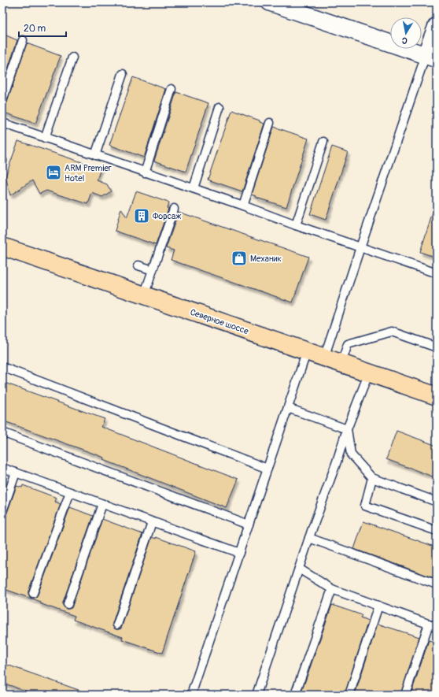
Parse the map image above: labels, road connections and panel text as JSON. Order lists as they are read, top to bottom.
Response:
{
  "streets": {
    "main road": ["Северное шоссе"]
  },
  "places": {
    "hotel": ["ARM Premier Hotel"],
    "building": ["Форсаж"],
    "shop": ["Механик"]
  },
  "scale_bar": "20 m",
  "north": "bottom"
}
